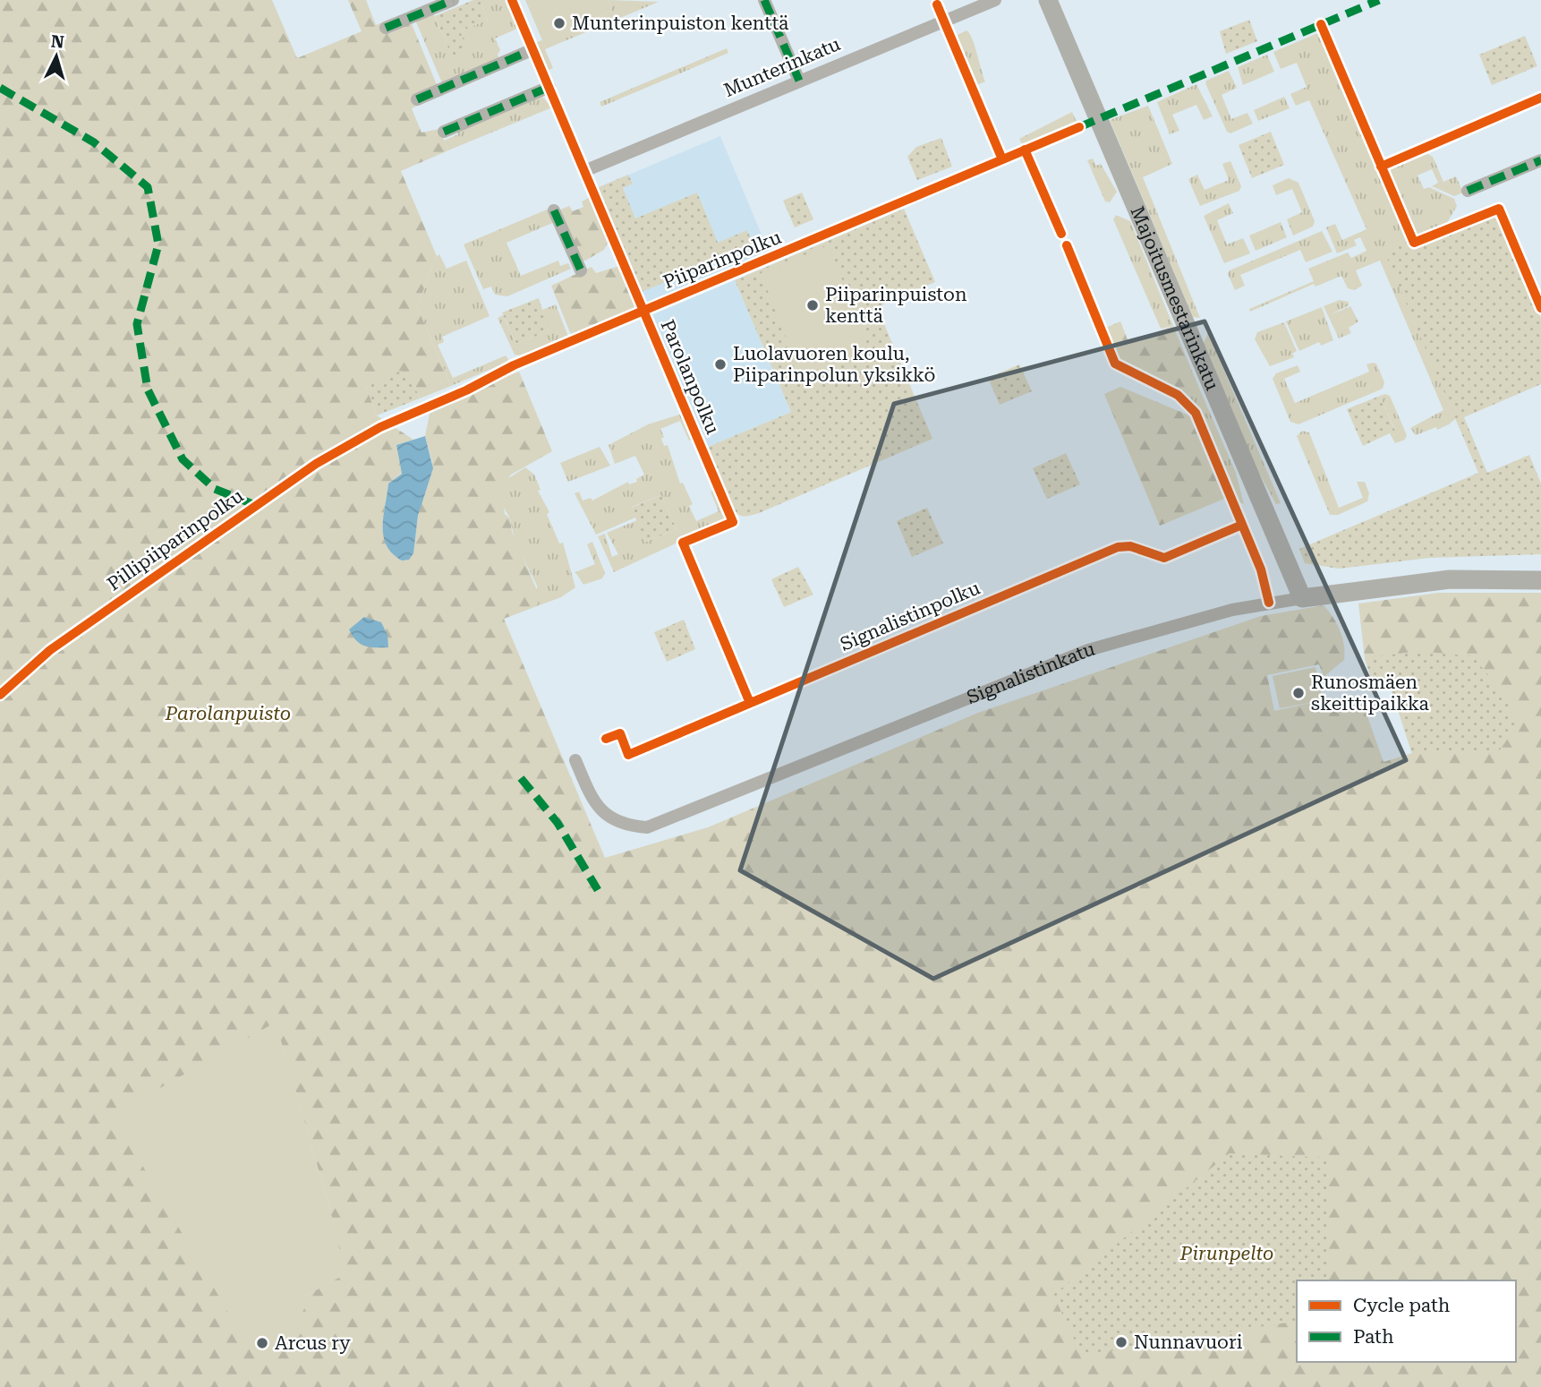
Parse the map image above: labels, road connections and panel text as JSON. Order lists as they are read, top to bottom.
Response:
{
  "streets": {
    "street": ["Munterinkatu", "Majoitusmestarinkatu", "Signalistinkatu"],
    "cycle path": ["Piiparinpolku", "Parolanpolku", "Signalistinpolku"]
  },
  "crossings": [
    ["Majoitusmestarinkatu", "Signalistinkatu"]
  ],
  "parks": ["Parolanpuisto", "Pirunpelto"],
  "places": [
    "Munterinpuiston kenttä",
    "Piiparinpuiston kenttä",
    "Luolavuoren koulu, Piiparinpolun yksikkö",
    "Runosmäen skeittipaikka",
    "Nunnavuori",
    "Arcus ry"
  ],
  "legend": ["Cycle path", "Path"],
  "north": "top"
}
